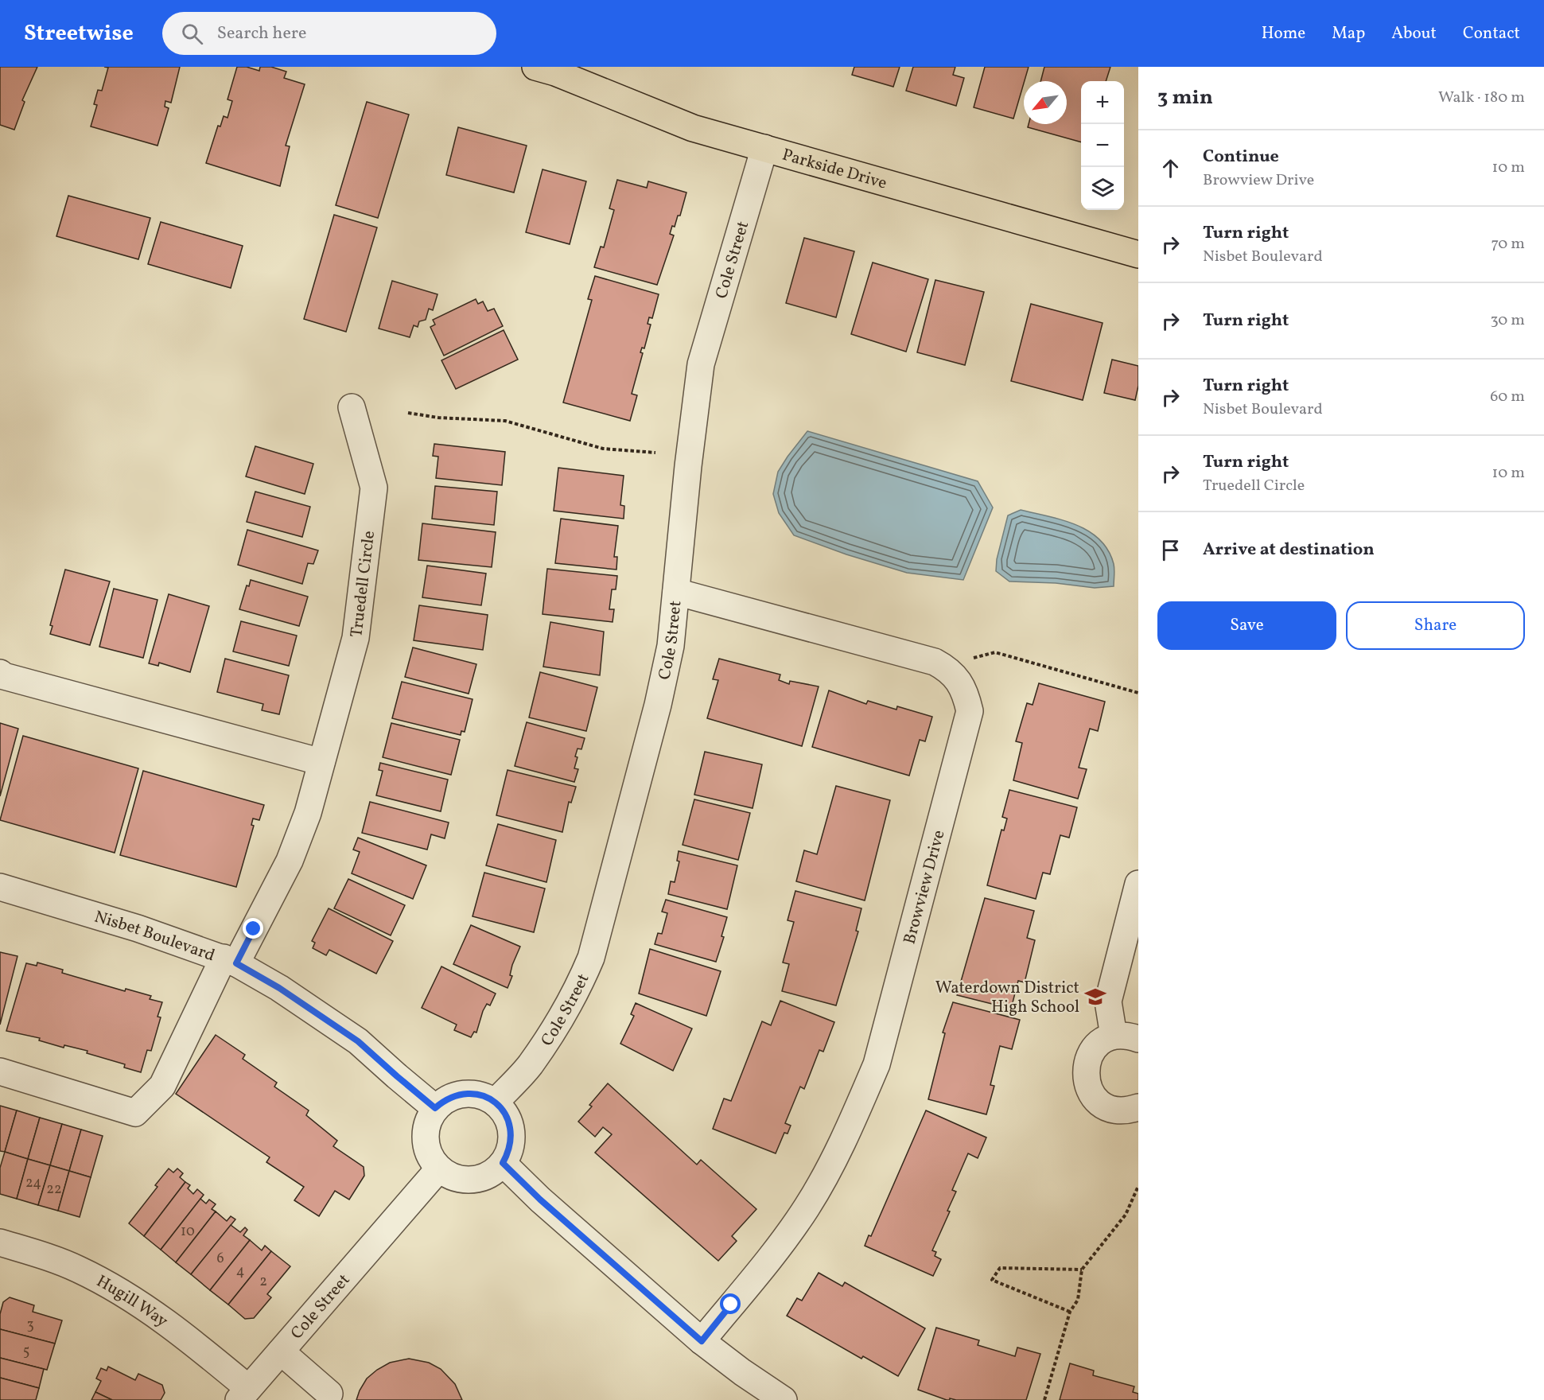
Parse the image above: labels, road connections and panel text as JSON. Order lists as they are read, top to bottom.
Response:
{
  "streets": {
    "main road": ["Parkside Drive"],
    "street": [
      "Cole Street",
      "Truedell Circle",
      "Browview Drive",
      "Nisbet Boulevard",
      "Hugill Way"
    ]
  },
  "crossings": [
    ["Parkside Drive", "Cole Street"],
    ["Cole Street", "Browview Drive"],
    ["Cole Street", "Nisbet Boulevard"],
    ["Cole Street", "Hugill Way"],
    ["Truedell Circle", "Nisbet Boulevard"]
  ],
  "places": {
    "school or university": ["Waterdown District High School"]
  },
  "house_numbers": [
    "24",
    "22",
    "10",
    "6",
    "4",
    "2",
    "3",
    "5"
  ],
  "north": "bottom left",
  "page": {
    "header": "Streetwise",
    "search": "Search here",
    "nav": [
      "Home",
      "Map",
      "About",
      "Contact"
    ],
    "heading": ["3 min", "Walk · 180 m"],
    "map_buttons": ["+", "−"],
    "list": [
      ["Continue", "Browview Drive", "10 m"],
      ["Turn right", "Nisbet Boulevard", "70 m"],
      ["Turn right", "30 m"],
      ["Turn right", "Nisbet Boulevard", "60 m"],
      ["Turn right", "Truedell Circle", "10 m"],
      "Arrive at destination"
    ],
    "buttons": ["Save", "Share"]
  }
}
